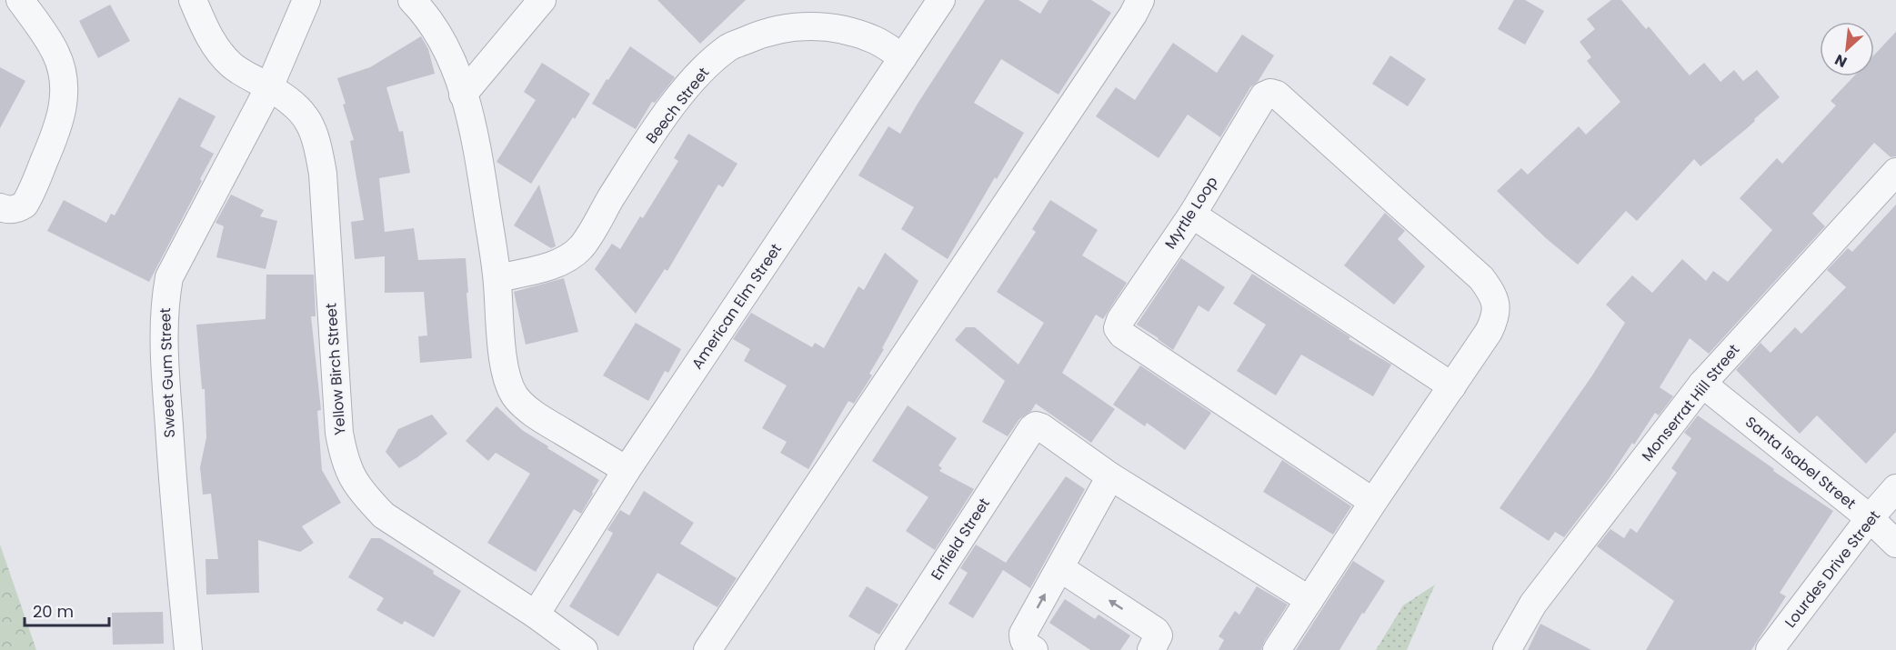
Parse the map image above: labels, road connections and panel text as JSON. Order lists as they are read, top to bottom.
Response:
{
  "streets": {
    "street": [
      "Beech Street",
      "Myrtle Loop",
      "American Elm Street",
      "Yellow Birch Street",
      "Sweet Gum Street",
      "Monserrat Hill Street",
      "Santa Isabel Street",
      "Enfield Street",
      "Lourdes Drive Street"
    ]
  },
  "crossings": [
    ["Beech Street", "American Elm Street"],
    ["American Elm Street", "Yellow Birch Street"],
    ["Yellow Birch Street", "Sweet Gum Street"],
    ["Monserrat Hill Street", "Santa Isabel Street"],
    ["Santa Isabel Street", "Lourdes Drive Street"]
  ],
  "scale_bar": "20 m",
  "north": "bottom left"
}
